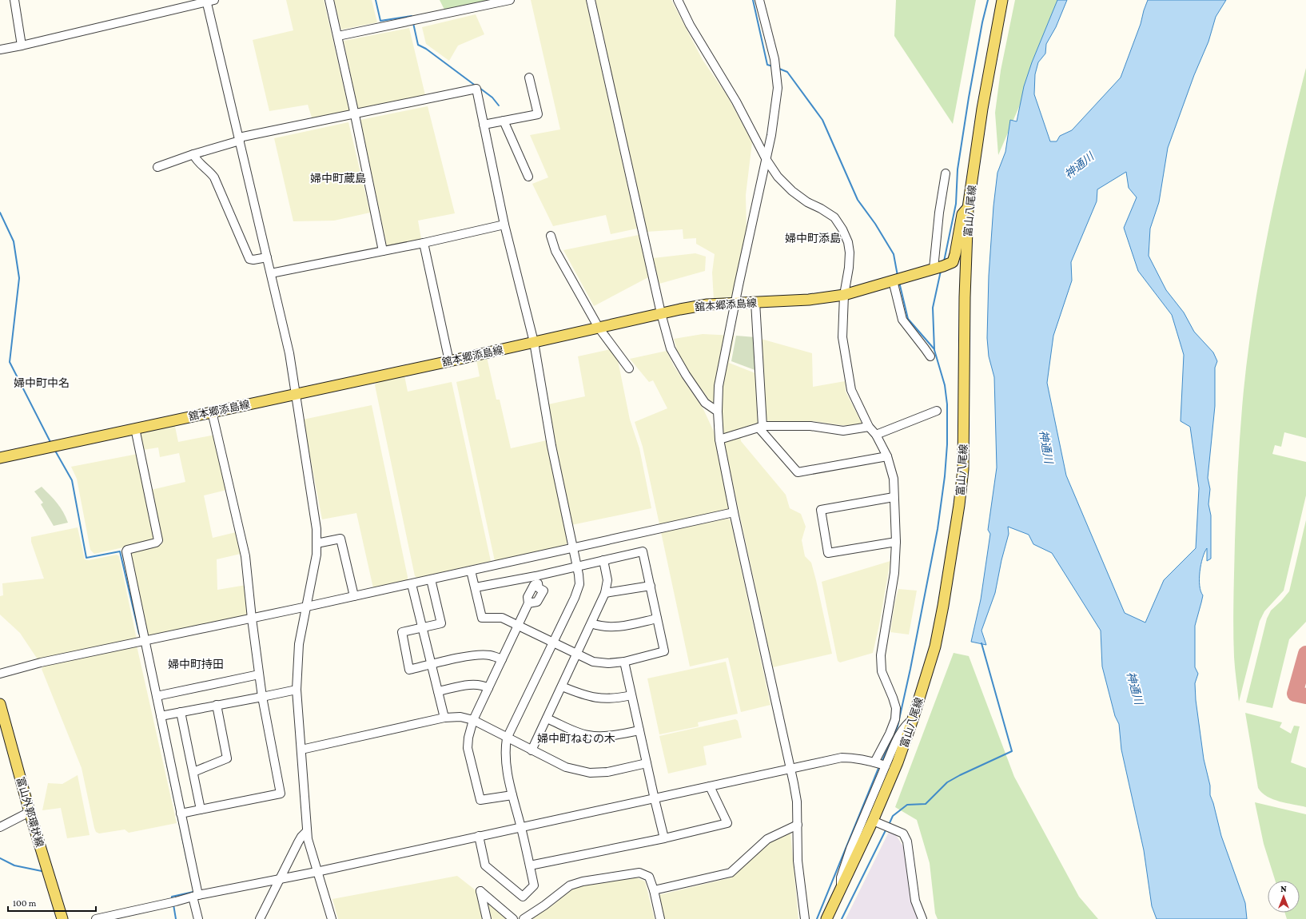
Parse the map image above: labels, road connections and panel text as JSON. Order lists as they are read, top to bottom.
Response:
{
  "streets": {
    "main road": ["富山八尾線", "舘本郷添島線", "富山外郭環状線"]
  },
  "districts": [
    "婦中町蔵島",
    "婦中町添島",
    "婦中町中名",
    "婦中町持田",
    "婦中町ねむの木"
  ],
  "water": ["神通川"],
  "scale_bar": "100 m",
  "north": "top"
}
